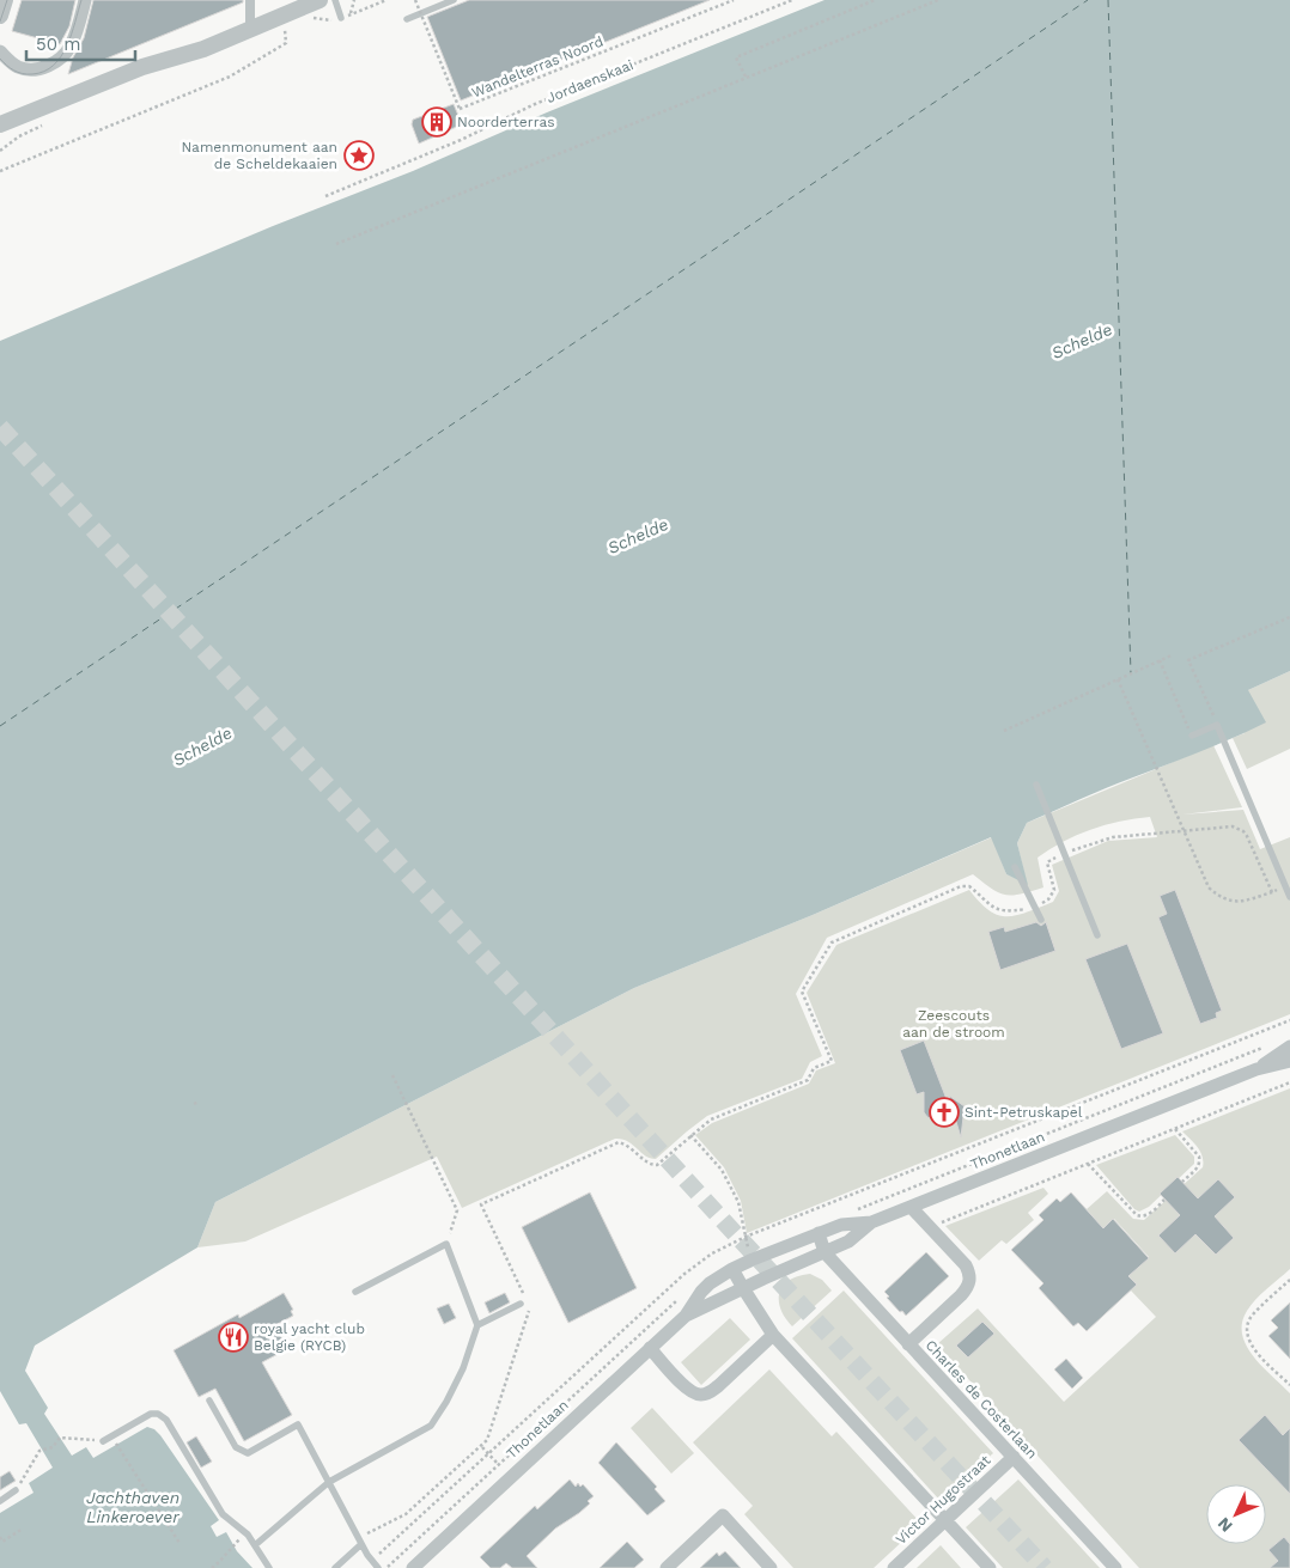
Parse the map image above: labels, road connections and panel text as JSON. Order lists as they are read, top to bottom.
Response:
{
  "streets": {
    "street": ["Thonetlaan", "Charles de Costerlaan", "Victor Hugostraat"],
    "path": ["Wandelterras Noord", "Jordaenskaai"]
  },
  "crossings": [
    ["Thonetlaan", "Charles de Costerlaan"],
    ["Charles de Costerlaan", "Victor Hugostraat"]
  ],
  "water": ["Schelde", "Jachthaven Linkeroever"],
  "parks": ["Zeescouts aan de stroom"],
  "places": {
    "building": ["Noorderterras"],
    "place": ["Namenmonument aan de Scheldekaaien"],
    "church": ["Sint-Petruskapel"],
    "restaurant": ["royal yacht club Belgie (RYCB)"]
  },
  "scale_bar": "50 m",
  "north": "bottom left"
}
